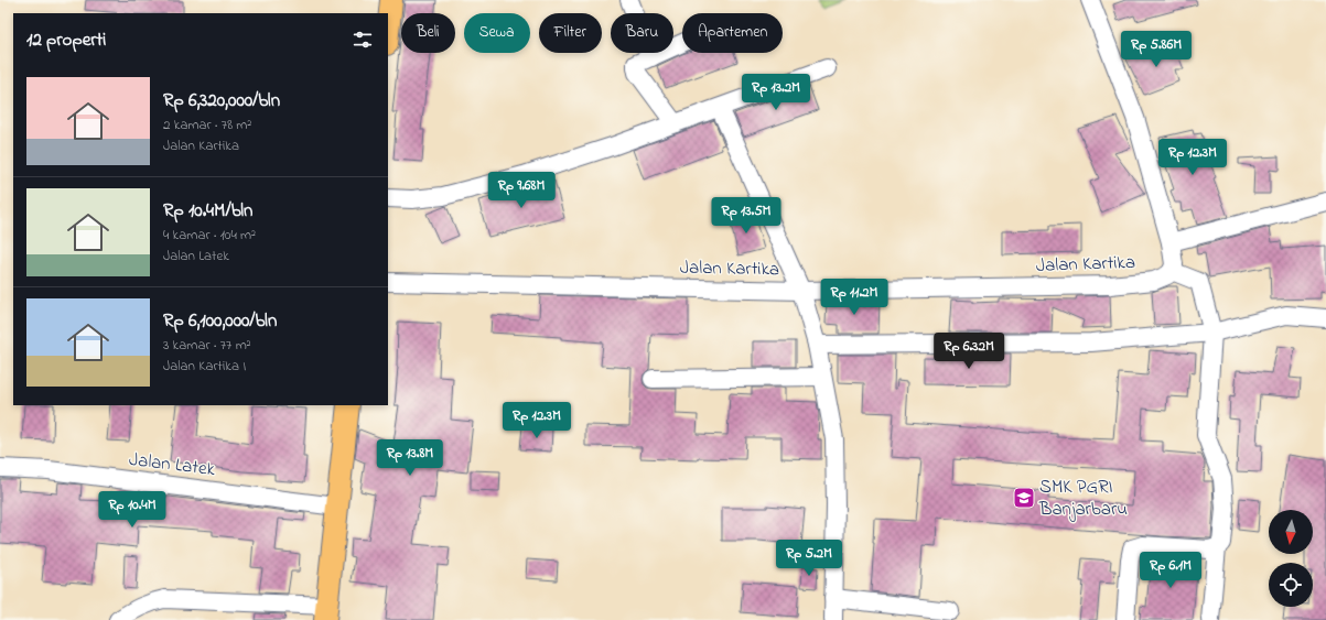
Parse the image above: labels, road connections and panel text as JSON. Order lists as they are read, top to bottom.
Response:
{
  "streets": {
    "street": ["Jalan Kartika", "Jalan Latek"]
  },
  "places": {
    "school or university": ["SMK PGRI Banjarbaru"]
  },
  "north": "bottom",
  "page": {
    "chip": [
      "Beli",
      "Sewa",
      "Filter",
      "Baru",
      "Apartemen"
    ],
    "heading": "12 properti",
    "price": [
      "Rp 5.86M",
      "Rp 13.2M",
      "Rp 12.3M",
      "Rp 9.68M",
      "Rp 13.5M",
      "Rp 11.2M",
      "Rp 6.32M",
      "Rp 12.3M",
      "Rp 13.8M",
      "Rp 10.4M",
      "Rp 5.2M",
      "Rp 6.1M"
    ],
    "list": [
      {
        "name": "Rp 6,320,000/bln",
        "note": "2 kamar · 78 m² · Jalan Kartika"
      },
      {
        "name": "Rp 10.4M/bln",
        "note": "4 kamar · 104 m² · Jalan Latek"
      },
      {
        "name": "Rp 6,100,000/bln",
        "note": "3 kamar · 77 m² · Jalan Kartika I"
      }
    ]
  }
}
